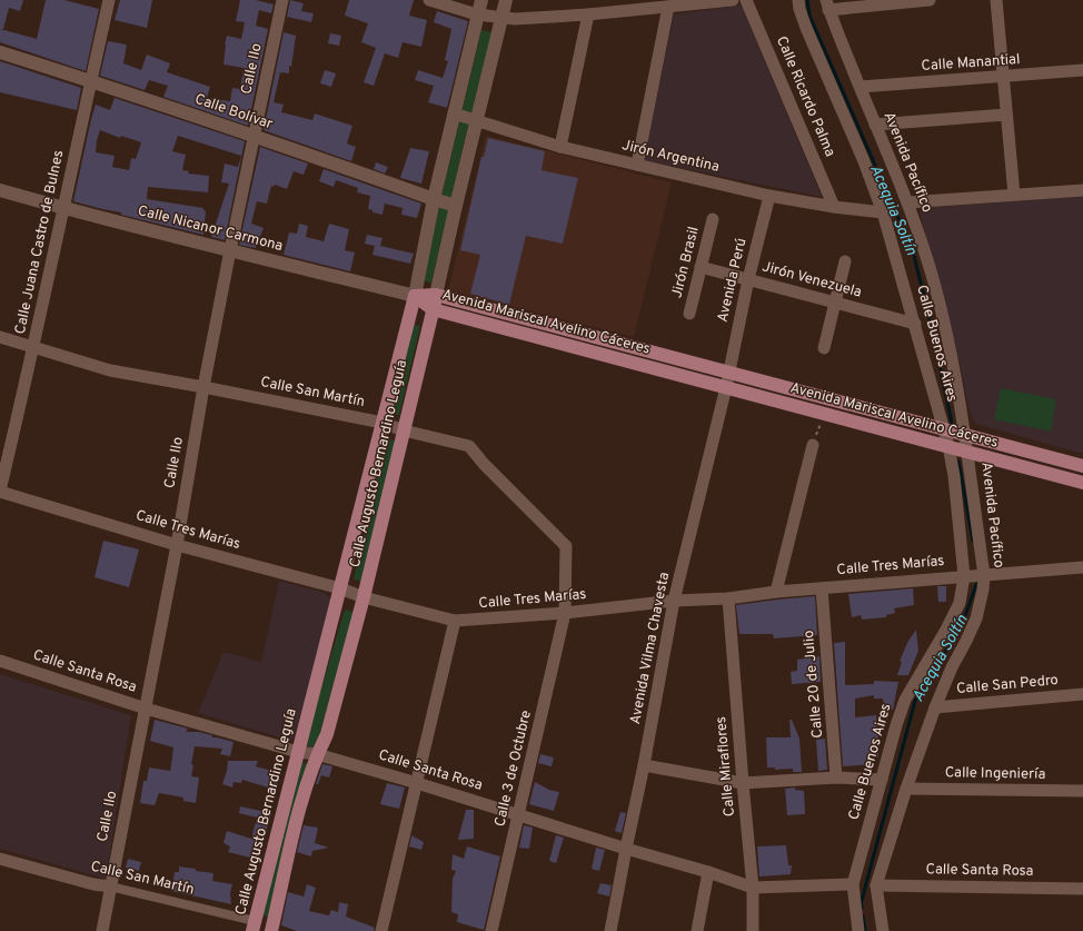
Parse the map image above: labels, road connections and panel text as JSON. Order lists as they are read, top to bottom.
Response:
{
  "streets": {
    "main road": ["Avenida Mariscal Avelino Cáceres", "Calle Augusto Bernardino Leguía"],
    "street": [
      "Calle Manantial",
      "Calle Ilo",
      "Calle Ricardo Palma",
      "Calle Bolívar",
      "Jirón Argentina",
      "Avenida Pacífico",
      "Calle Nicanor Carmona",
      "Calle Juana Castro de Bulnes",
      "Jirón Brasil",
      "Avenida Perú",
      "Jirón Venezuela",
      "Calle Buenos Aires",
      "Calle San Martín",
      "Calle Tres Marías",
      "Avenida Vilma Chavesta",
      "Calle Santa Rosa",
      "Calle 20 de Julio",
      "Calle San Pedro",
      "Calle Miraflores",
      "Calle 3 de Octubre",
      "Calle Ingeniería"
    ]
  },
  "crossings": [
    ["Calle Manantial", "Avenida Pacífico"],
    ["Calle Ilo", "Calle Bolívar"],
    ["Calle Ilo", "Calle Nicanor Carmona"],
    ["Calle Ilo", "Calle San Martín"],
    ["Calle Ilo", "Calle Tres Marías"],
    ["Calle Ilo", "Calle Santa Rosa"],
    ["Calle Ricardo Palma", "Jirón Argentina"],
    ["Calle Bolívar", "Calle Juana Castro de Bulnes"],
    ["Calle Bolívar", "Calle Augusto Bernardino Leguía"],
    ["Jirón Argentina", "Avenida Perú"],
    ["Jirón Argentina", "Calle Buenos Aires"],
    ["Jirón Argentina", "Calle Augusto Bernardino Leguía"],
    ["Avenida Pacífico", "Avenida Mariscal Avelino Cáceres"],
    ["Avenida Pacífico", "Calle Buenos Aires"],
    ["Avenida Pacífico", "Calle Tres Marías"],
    ["Avenida Pacífico", "Calle Santa Rosa"],
    ["Avenida Pacífico", "Calle San Pedro"],
    ["Avenida Pacífico", "Calle Ingeniería"],
    ["Calle Nicanor Carmona", "Calle Juana Castro de Bulnes"],
    ["Calle Nicanor Carmona", "Avenida Mariscal Avelino Cáceres"],
    ["Calle Nicanor Carmona", "Calle Augusto Bernardino Leguía"],
    ["Calle Juana Castro de Bulnes", "Calle San Martín"],
    ["Calle Juana Castro de Bulnes", "Calle Tres Marías"],
    ["Jirón Brasil", "Jirón Venezuela"],
    ["Avenida Perú", "Jirón Venezuela"],
    ["Avenida Perú", "Avenida Mariscal Avelino Cáceres"],
    ["Avenida Perú", "Avenida Vilma Chavesta"],
    ["Jirón Venezuela", "Calle Buenos Aires"],
    ["Avenida Mariscal Avelino Cáceres", "Calle Buenos Aires"],
    ["Avenida Mariscal Avelino Cáceres", "Calle Augusto Bernardino Leguía"],
    ["Avenida Mariscal Avelino Cáceres", "Avenida Vilma Chavesta"],
    ["Calle Buenos Aires", "Calle Tres Marías"],
    ["Calle Buenos Aires", "Calle Santa Rosa"],
    ["Calle San Martín", "Calle Augusto Bernardino Leguía"],
    ["Calle San Martín", "Calle Tres Marías"],
    ["Calle San Martín", "Calle 3 de Octubre"],
    ["Calle Augusto Bernardino Leguía", "Calle Tres Marías"],
    ["Calle Augusto Bernardino Leguía", "Calle Santa Rosa"],
    ["Calle Tres Marías", "Avenida Vilma Chavesta"],
    ["Calle Tres Marías", "Calle 20 de Julio"],
    ["Calle Tres Marías", "Calle Miraflores"],
    ["Calle Tres Marías", "Calle 3 de Octubre"],
    ["Avenida Vilma Chavesta", "Calle Santa Rosa"],
    ["Calle Santa Rosa", "Calle Miraflores"],
    ["Calle Santa Rosa", "Calle 3 de Octubre"]
  ],
  "water": ["Acequia Soltín"]
}
